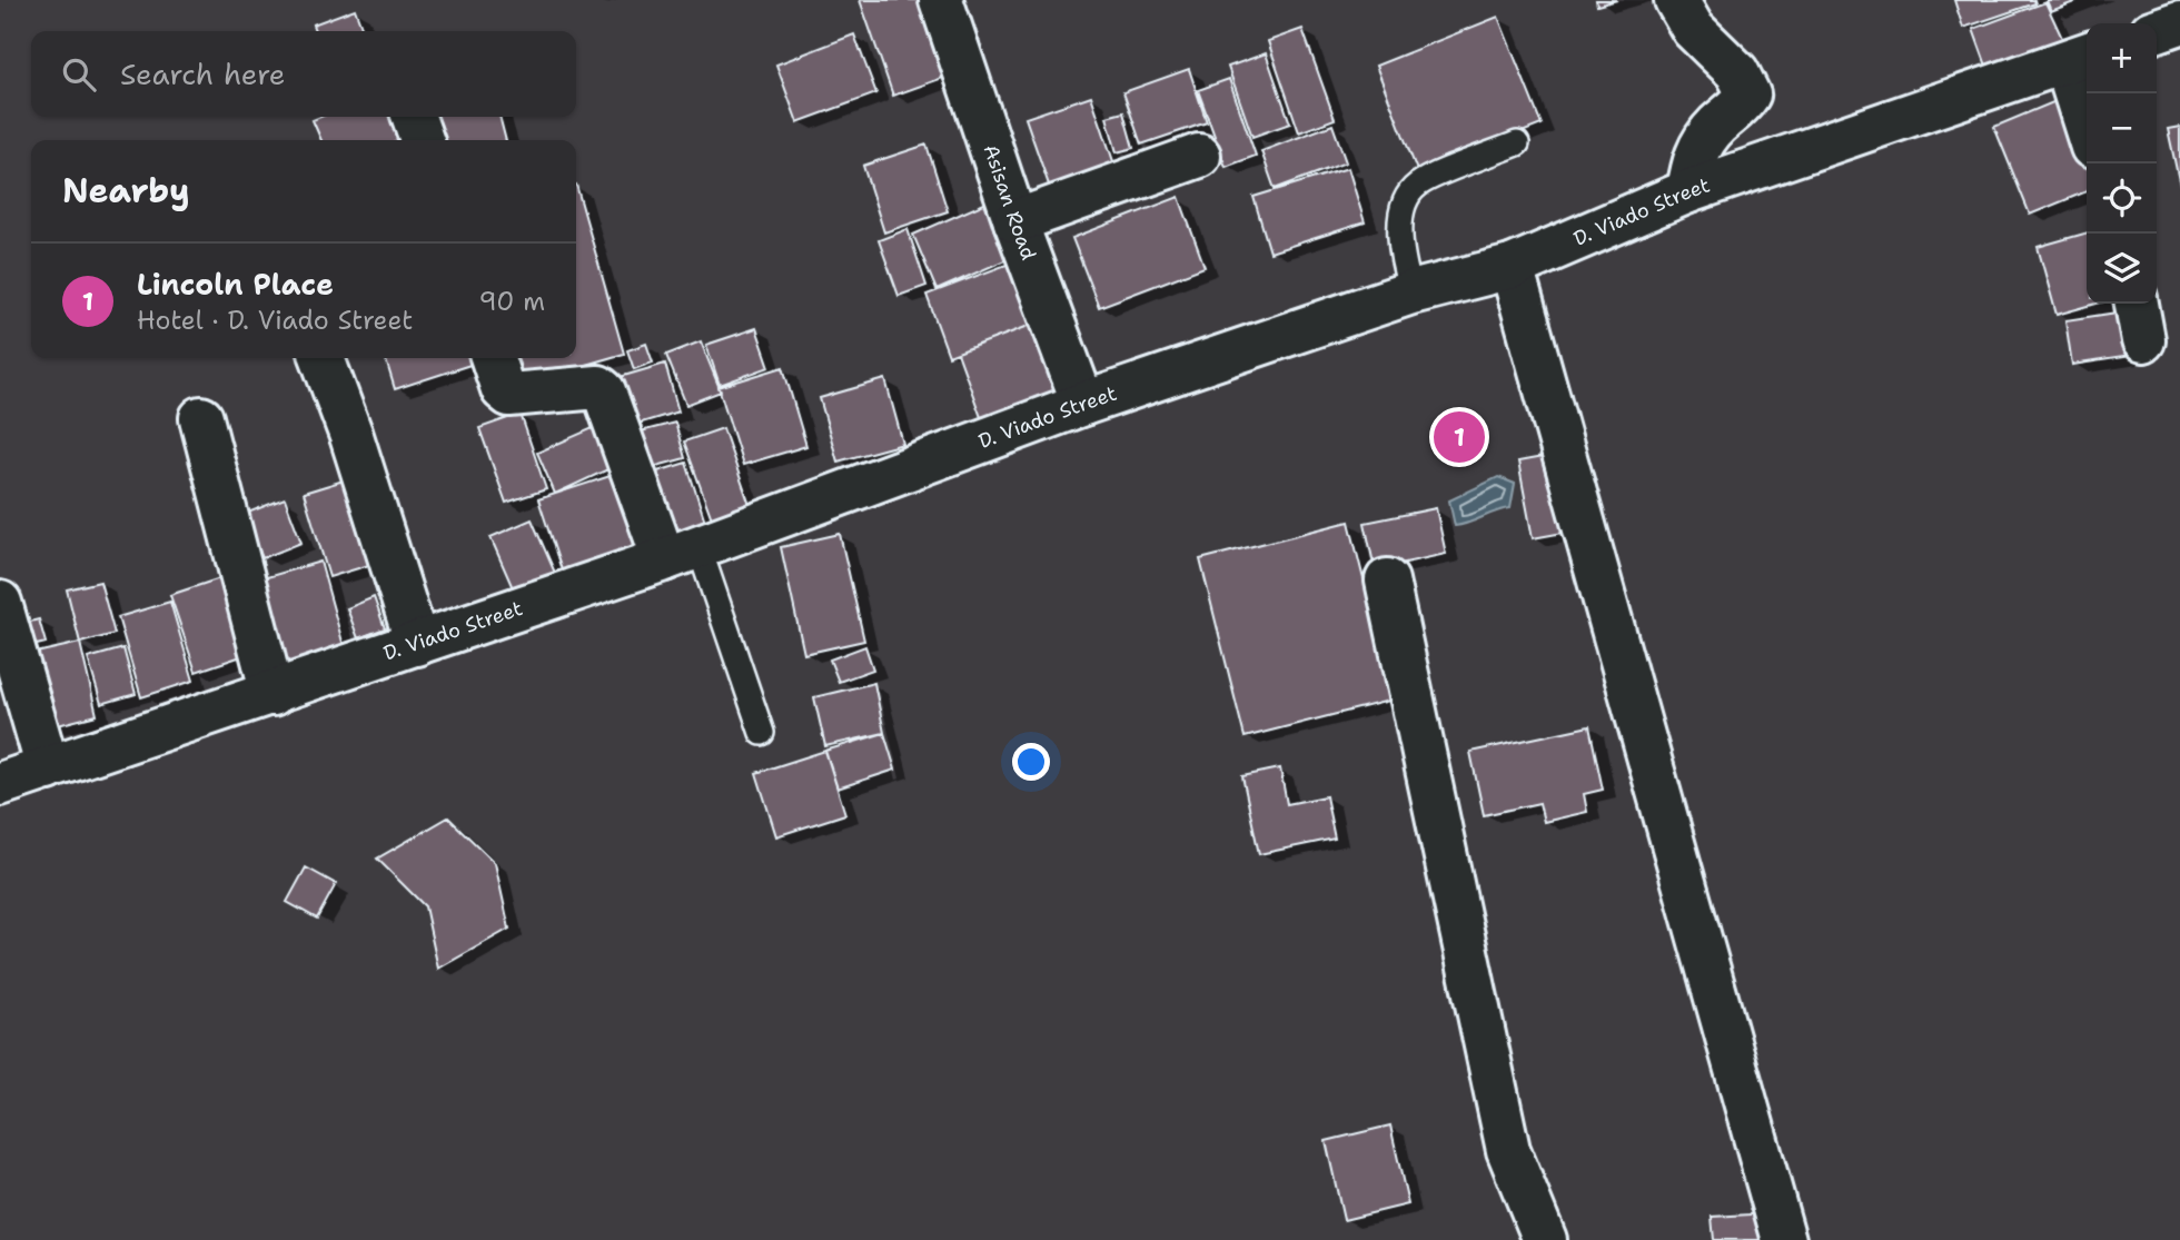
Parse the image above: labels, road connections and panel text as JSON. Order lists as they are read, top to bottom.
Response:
{
  "streets": {
    "street": ["Asisan Road", "D. Viado Street"]
  },
  "crossings": [
    ["Asisan Road", "D. Viado Street"]
  ],
  "page": {
    "map_buttons": ["+", "−"],
    "search": "Search here",
    "heading": "Nearby",
    "list": [
      {
        "mark": "1",
        "name": "Lincoln Place",
        "note": "Hotel · D. Viado Street",
        "value": "90 m"
      }
    ],
    "pins": "1"
  }
}
